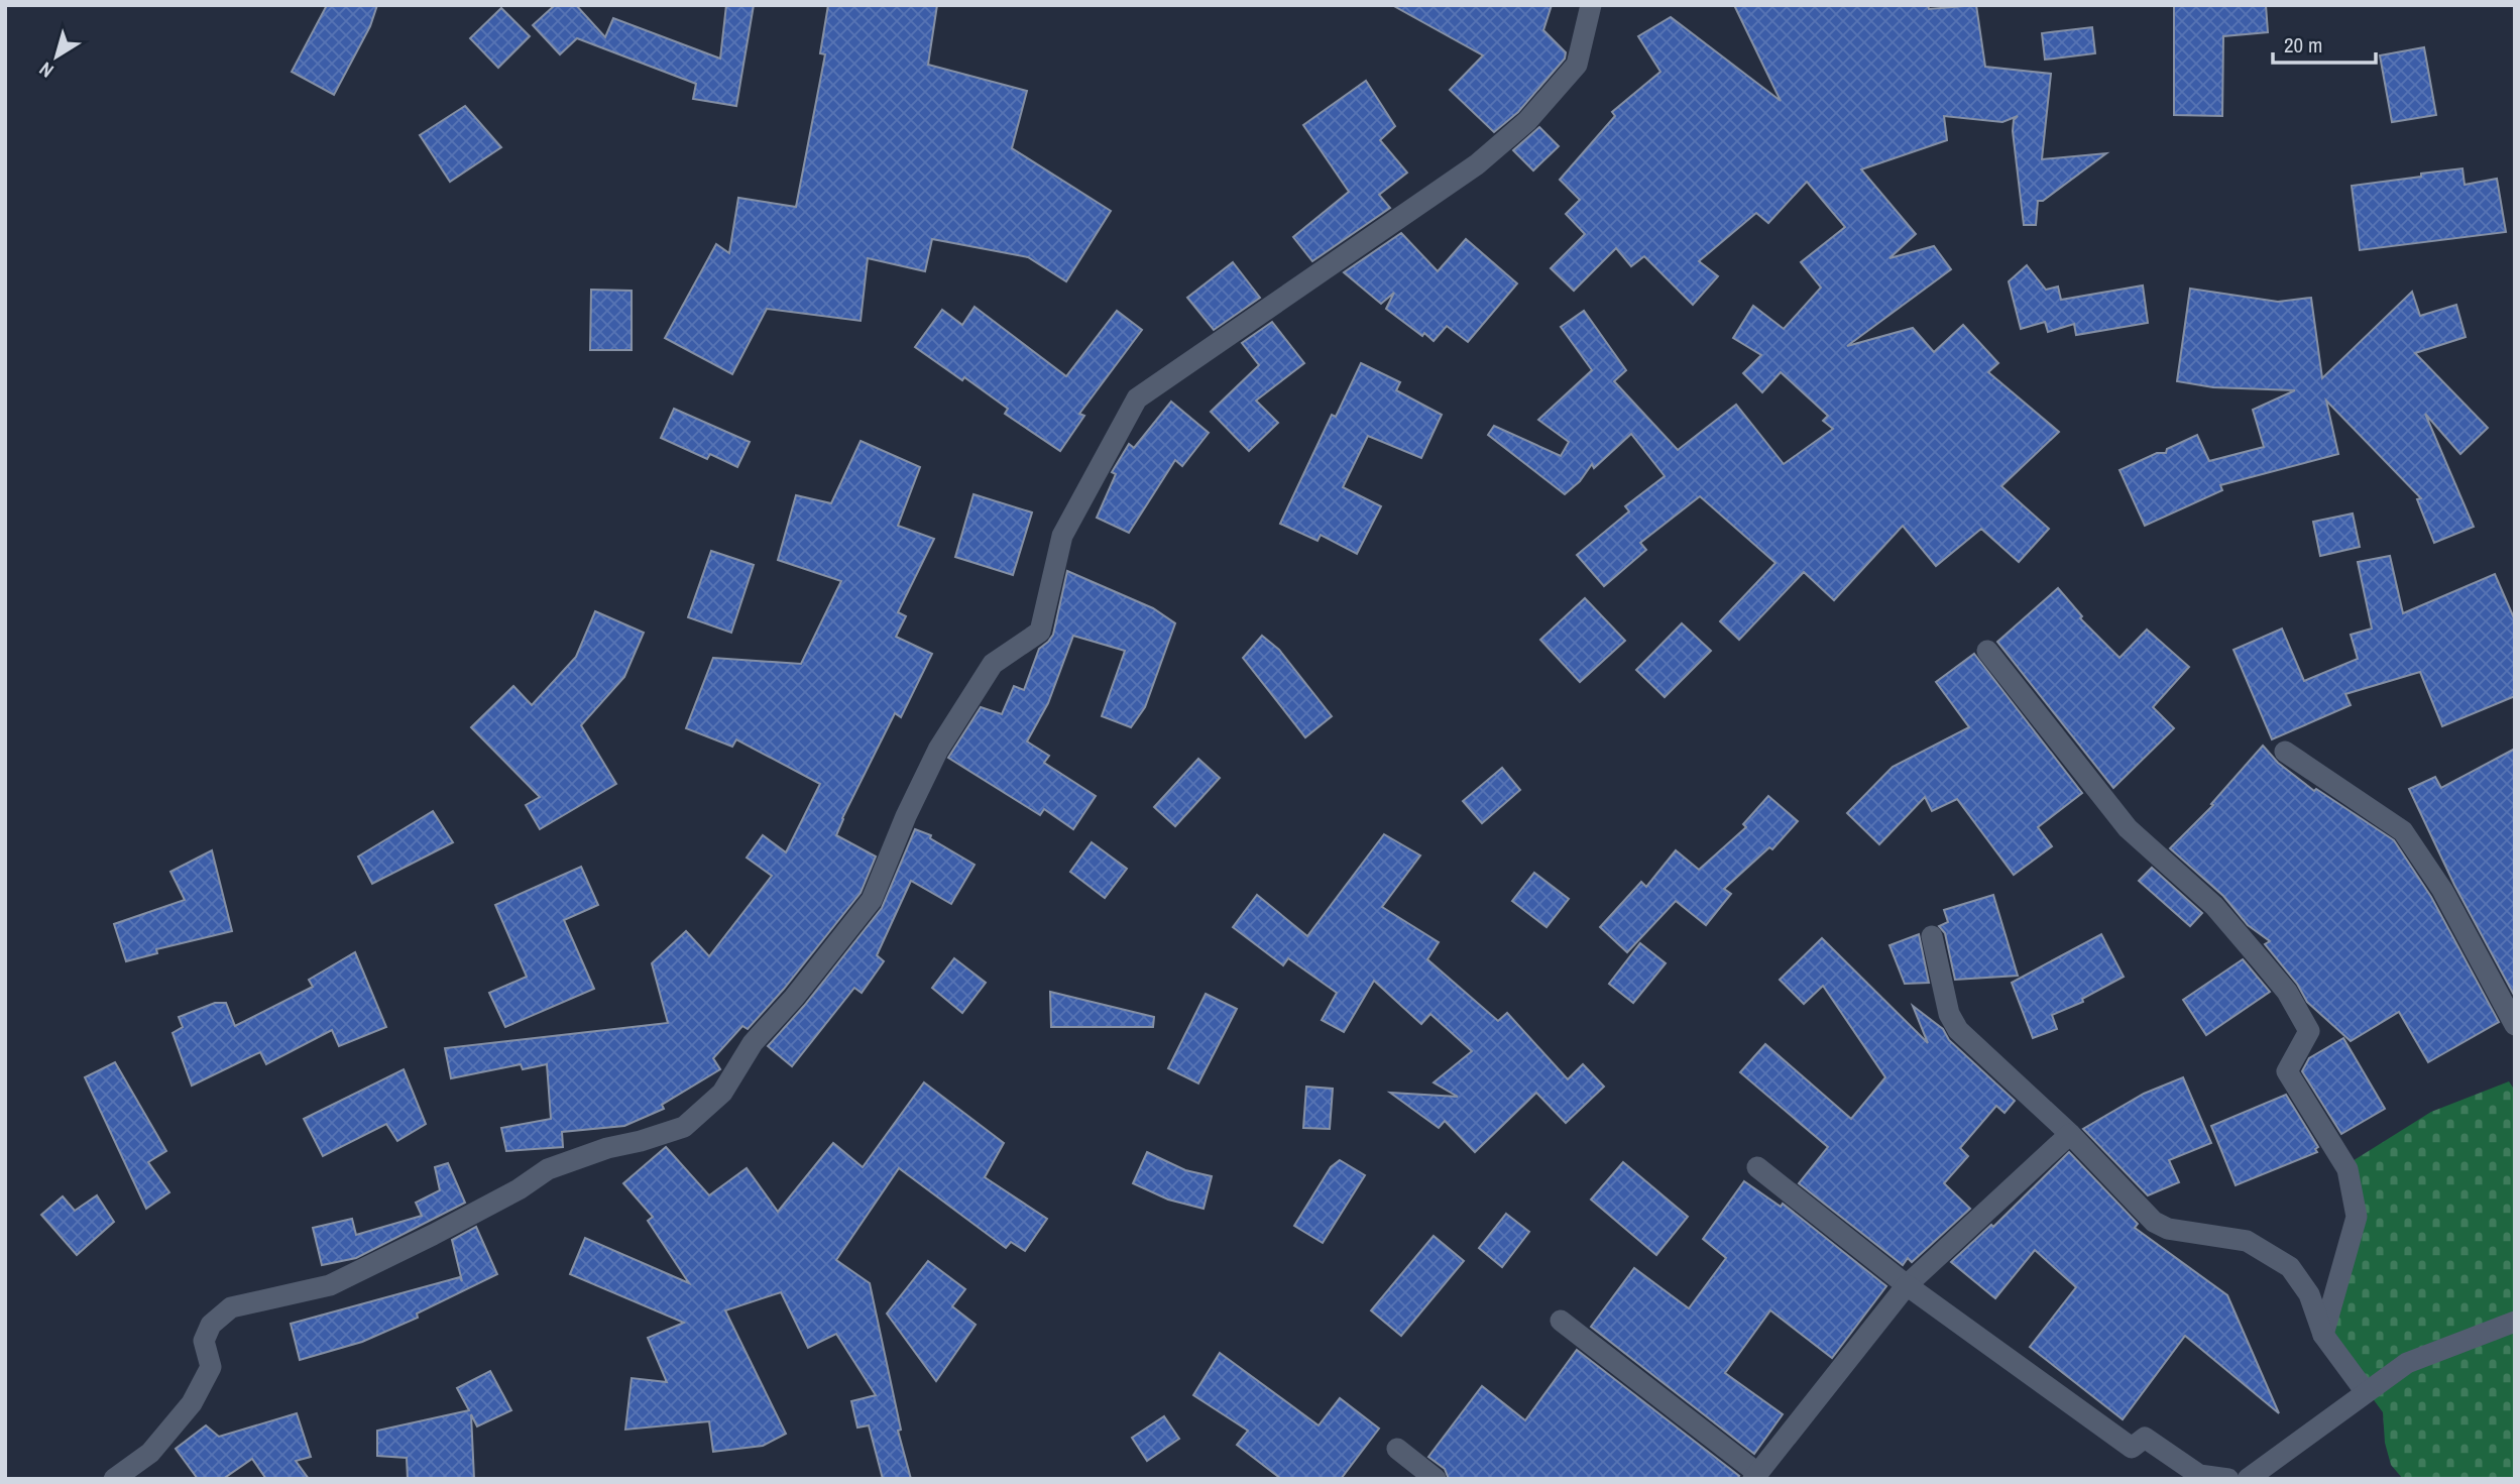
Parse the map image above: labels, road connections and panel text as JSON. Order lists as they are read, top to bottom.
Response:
{
  "scale_bar": "20 m",
  "north": "bottom left"
}
